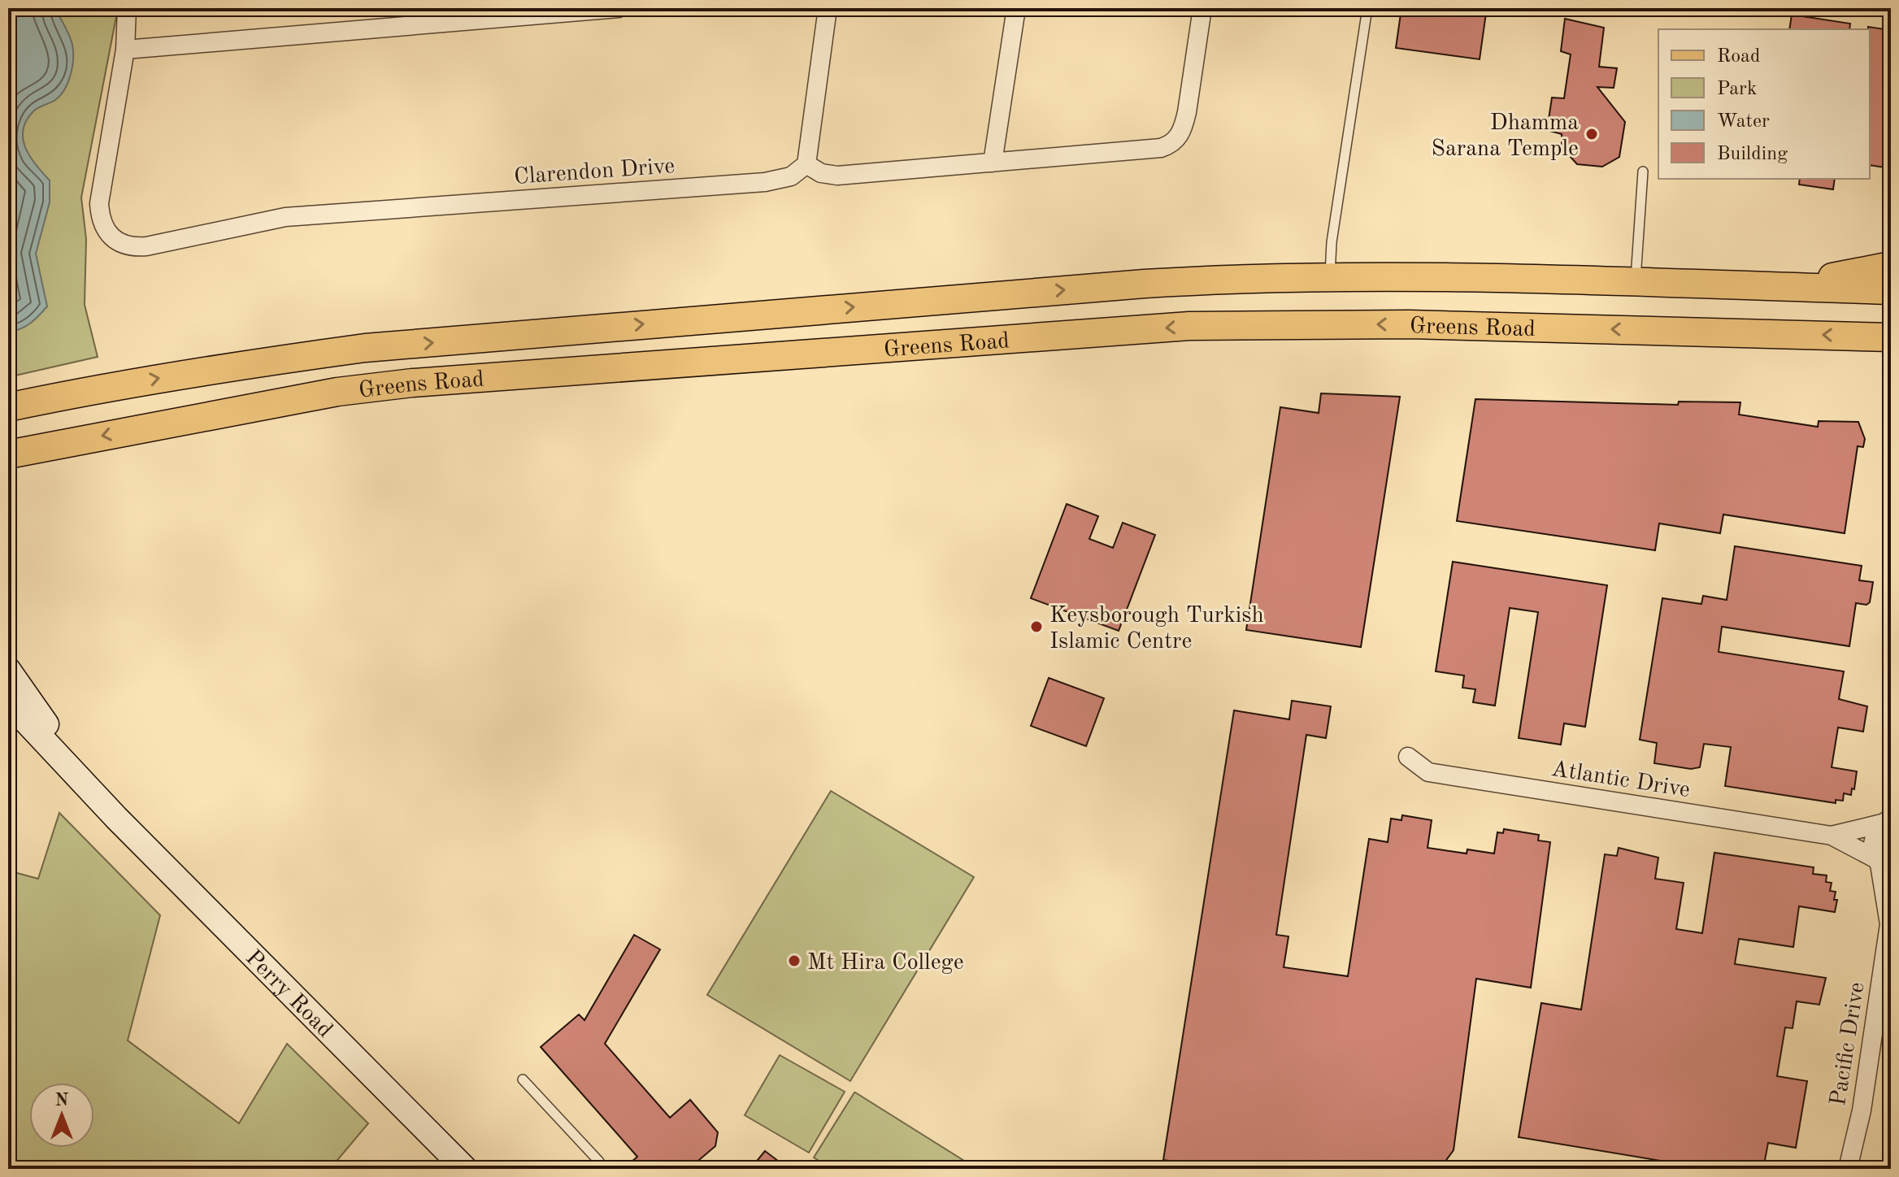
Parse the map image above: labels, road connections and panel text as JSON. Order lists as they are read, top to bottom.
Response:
{
  "streets": {
    "main road": ["Greens Road", "Perry Road"],
    "street": ["Clarendon Drive", "Atlantic Drive", "Pacific Drive"]
  },
  "crossings": [
    ["Atlantic Drive", "Pacific Drive"]
  ],
  "places": ["Dhamma Sarana Temple", "Keysborough Turkish Islamic Centre", "Mt Hira College"],
  "legend": [
    "Road",
    "Park",
    "Water",
    "Building"
  ],
  "north": "top"
}
